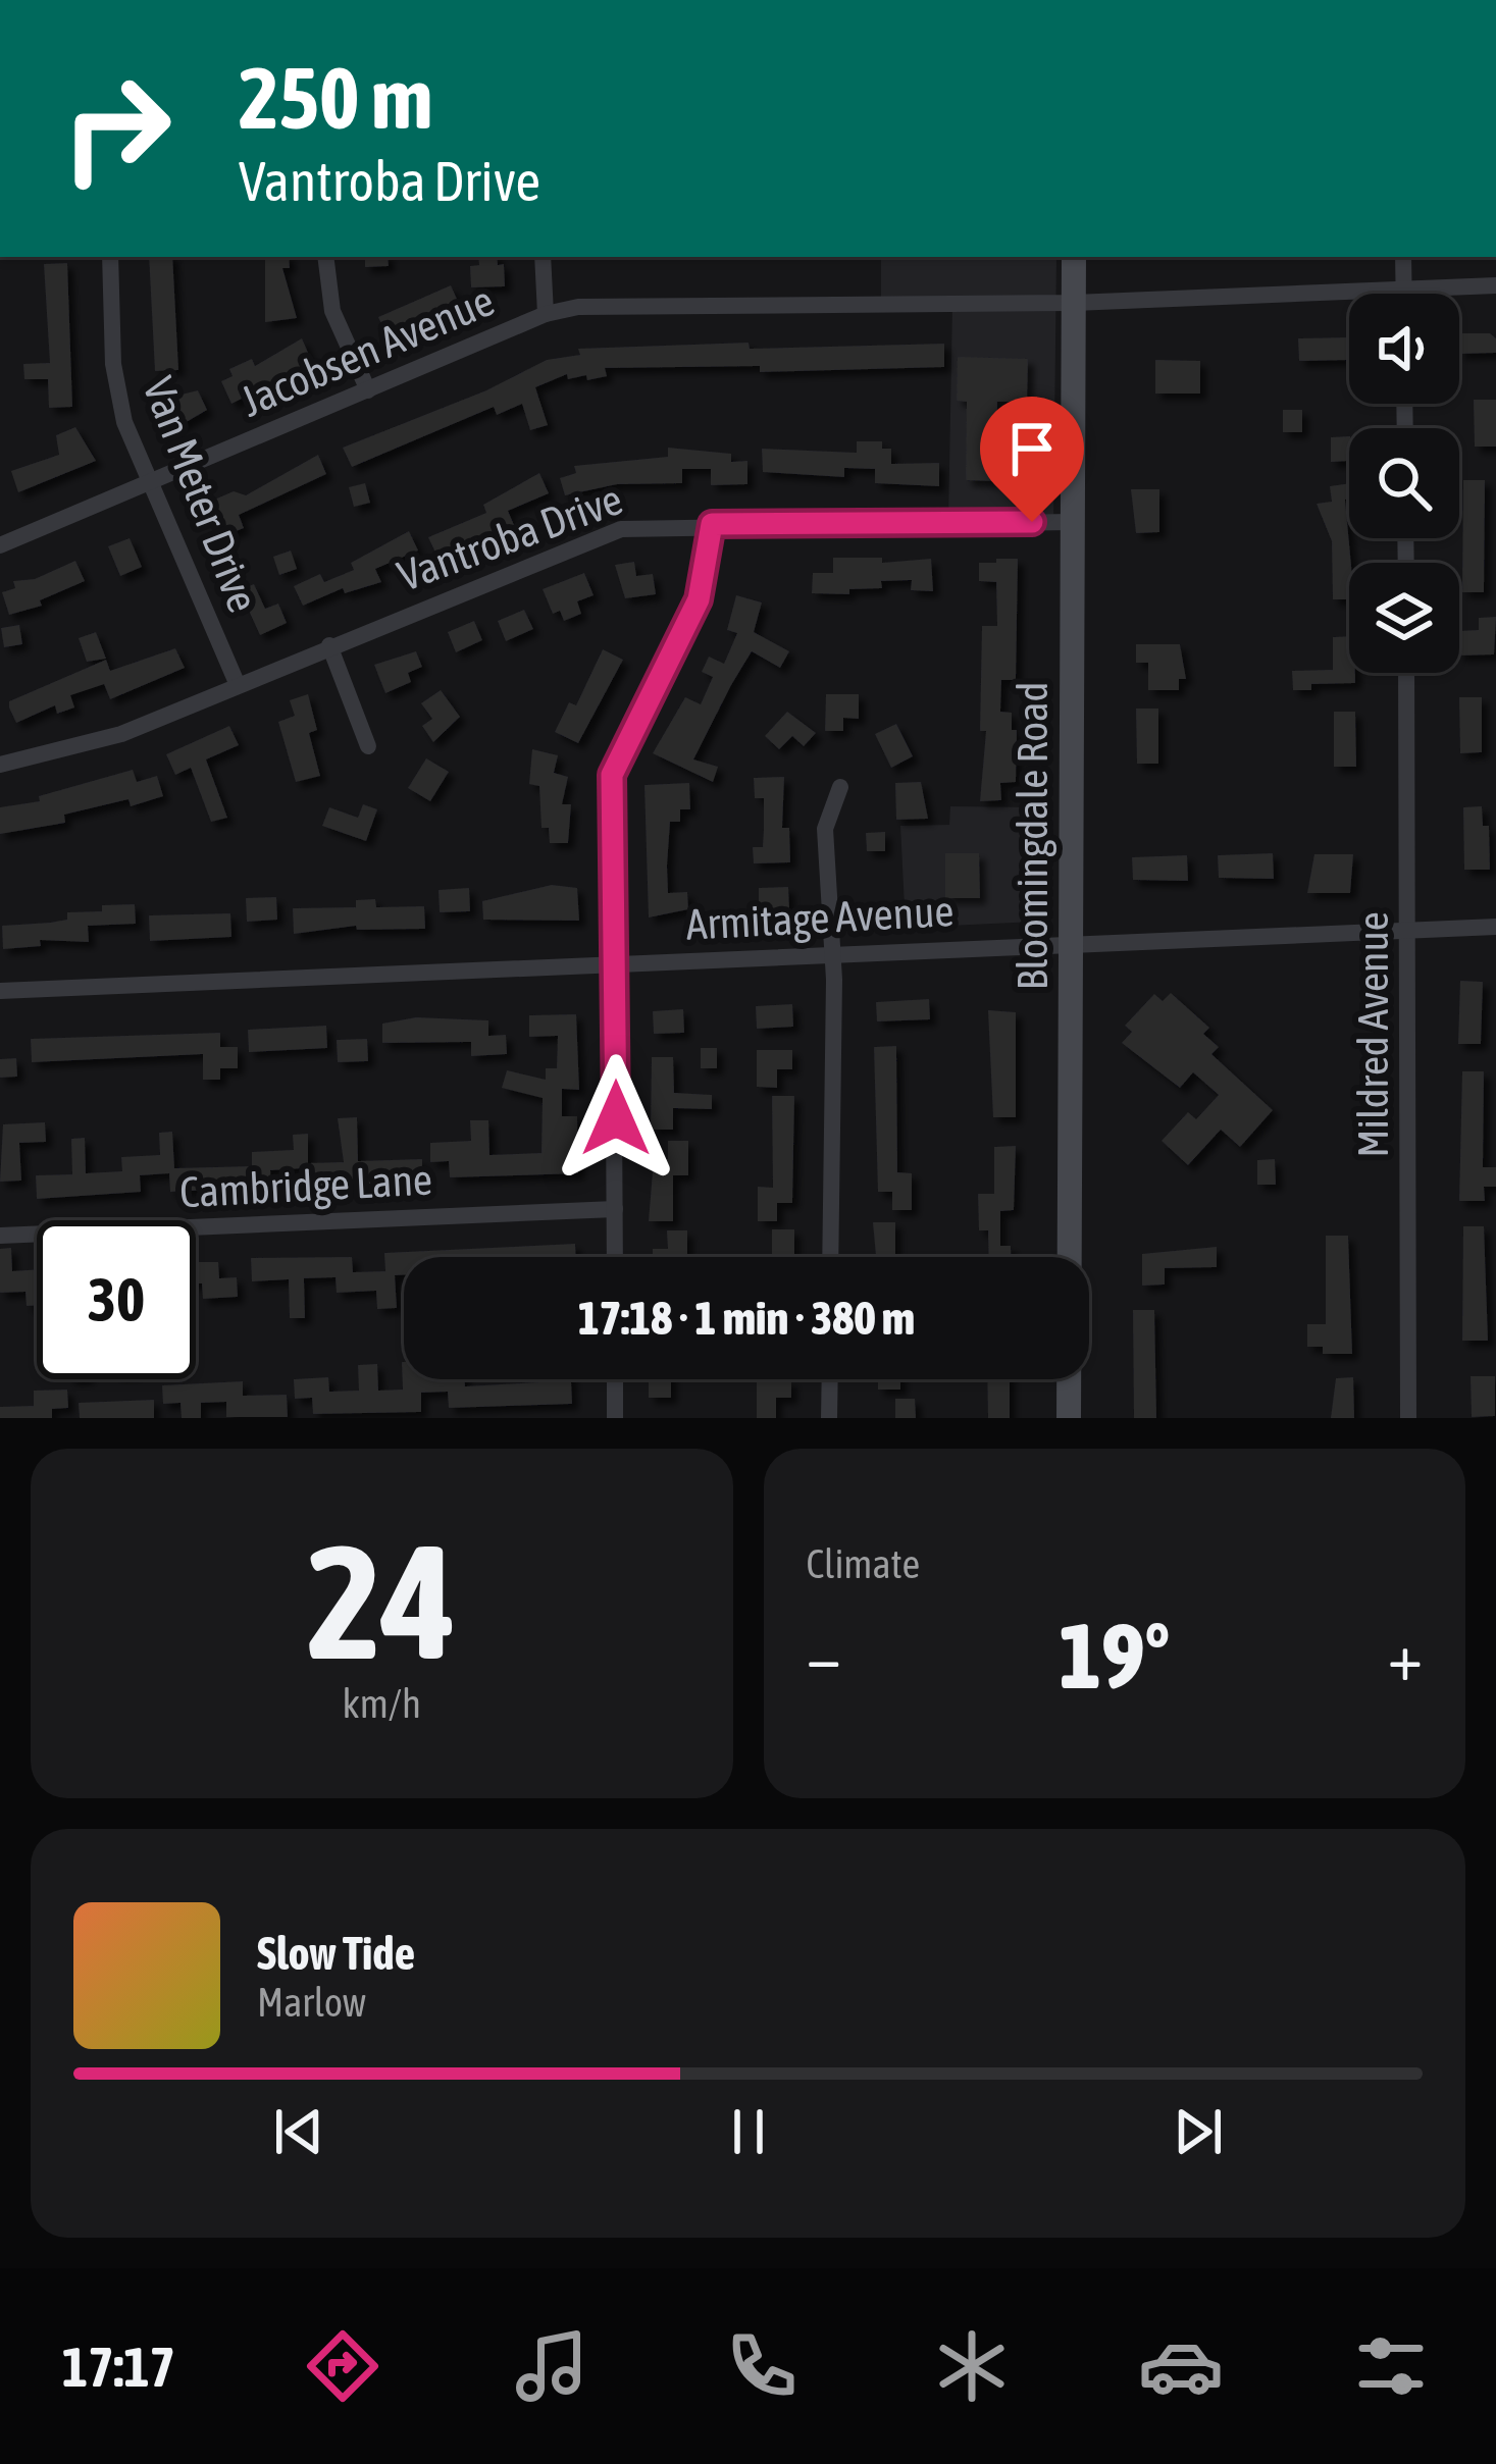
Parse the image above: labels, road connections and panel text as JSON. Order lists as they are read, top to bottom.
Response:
{
  "streets": {
    "main road": ["Bloomingdale Road"],
    "street": [
      "Jacobsen Avenue",
      "Van Meter Drive",
      "Vantroba Drive",
      "Armitage Avenue",
      "Mildred Avenue",
      "Cambridge Lane"
    ]
  },
  "crossings": [
    ["Jacobsen Avenue", "Van Meter Drive"],
    ["Jacobsen Avenue", "Bloomingdale Road"],
    ["Van Meter Drive", "Vantroba Drive"],
    ["Vantroba Drive", "Bloomingdale Road"],
    ["Bloomingdale Road", "Armitage Avenue"],
    ["Armitage Avenue", "Mildred Avenue"]
  ],
  "page": {
    "turn": ["250 m", "Vantroba Drive"],
    "limit": "30",
    "trip": "17:18 · 1 min · 380 m",
    "tile": [
      ["24", "km/h"],
      "Climate"
    ],
    "heat": ["−", "19°", "+"],
    "song": ["Slow Tide", "Marlow"],
    "tabs": "17:17"
  }
}
